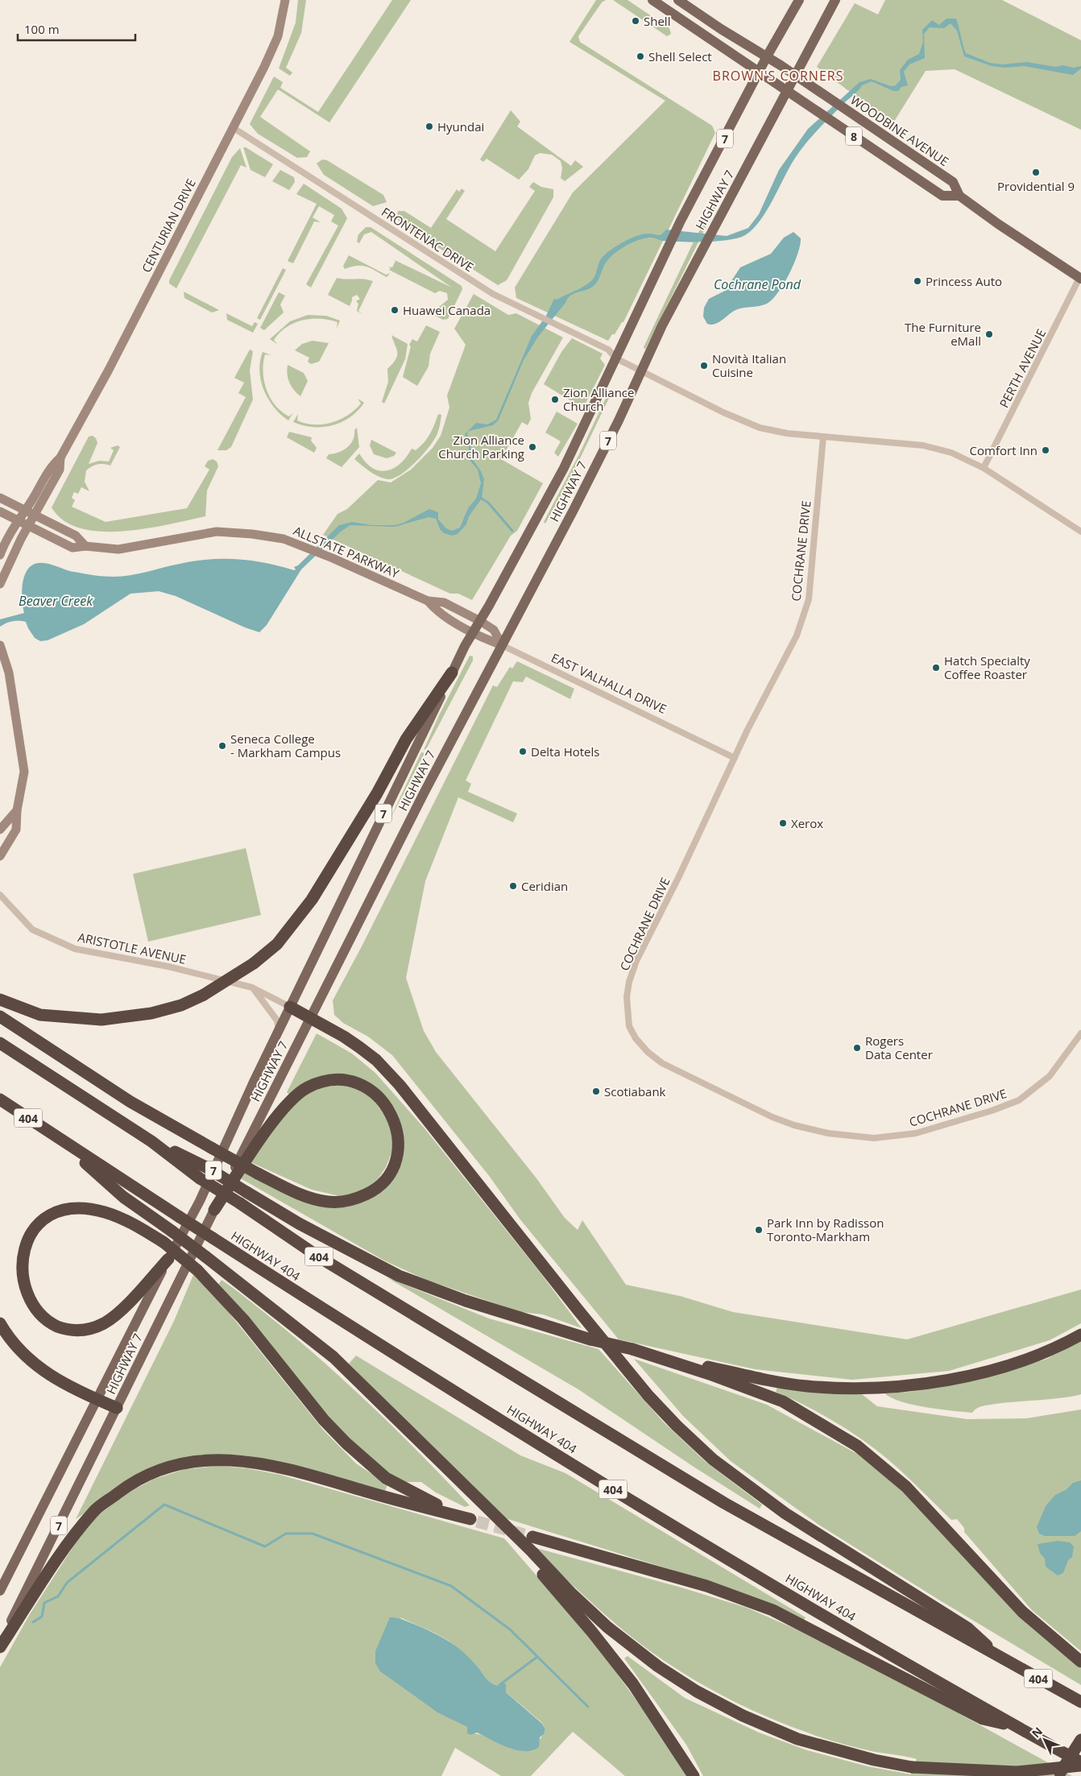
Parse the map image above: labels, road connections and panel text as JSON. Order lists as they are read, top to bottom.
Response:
{
  "streets": {
    "highway": ["404", "HIGHWAY 404"],
    "main road": [
      "WOODBINE AVENUE",
      "8",
      "7",
      "HIGHWAY 7"
    ],
    "street": [
      "CENTURIAN DRIVE",
      "FRONTENAC DRIVE",
      "PERTH AVENUE",
      "COCHRANE DRIVE",
      "ALLSTATE PARKWAY",
      "EAST VALHALLA DRIVE",
      "ARISTOTLE AVENUE"
    ]
  },
  "crossings": [
    ["WOODBINE AVENUE", "8"],
    ["WOODBINE AVENUE", "HIGHWAY 7"],
    ["WOODBINE AVENUE", "PERTH AVENUE"],
    ["8", "HIGHWAY 7"],
    ["HIGHWAY 7", "FRONTENAC DRIVE"],
    ["HIGHWAY 7", "ALLSTATE PARKWAY"],
    ["HIGHWAY 7", "EAST VALHALLA DRIVE"],
    ["HIGHWAY 7", "ARISTOTLE AVENUE"],
    ["CENTURIAN DRIVE", "FRONTENAC DRIVE"],
    ["CENTURIAN DRIVE", "ALLSTATE PARKWAY"],
    ["COCHRANE DRIVE", "EAST VALHALLA DRIVE"],
    ["ALLSTATE PARKWAY", "EAST VALHALLA DRIVE"]
  ],
  "districts": ["BROWN'S CORNERS"],
  "water": ["Cochrane Pond", "Beaver Creek"],
  "places": [
    "Shell",
    "Shell Select",
    "Hyundai",
    "Providential 9",
    "Princess Auto",
    "Huawei Canada",
    "The Furniture eMall",
    "Novità Italian Cuisine",
    "Zion Alliance Church",
    "Zion Alliance Church Parking",
    "Comfort Inn",
    "Hatch Specialty Coffee Roaster",
    "Seneca College - Markham Campus",
    "Delta Hotels",
    "Xerox",
    "Ceridian",
    "Rogers Data Center",
    "Scotiabank",
    "Park Inn by Radisson Toronto-Markham"
  ],
  "scale_bar": "100 m",
  "north": "top left"
}
